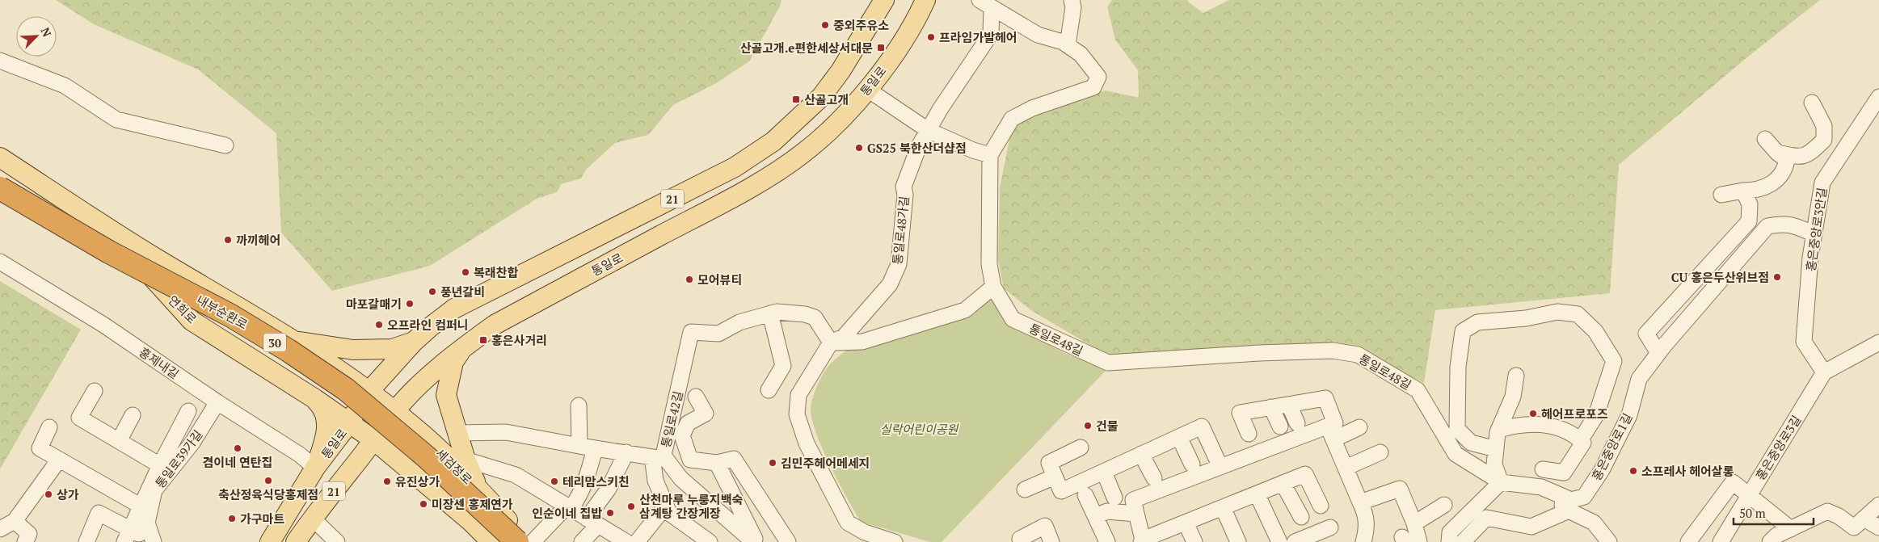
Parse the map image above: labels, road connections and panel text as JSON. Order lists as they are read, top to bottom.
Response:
{
  "streets": {
    "highway": ["내부순환로", "30"],
    "main road": [
      "통일로",
      "21",
      "연희로",
      "세검정로"
    ],
    "street": [
      "홍은중앙로3안길",
      "통일로48가길",
      "통일로48길",
      "홍제내길",
      "통일로42길",
      "홍은중앙로1길",
      "홍은중앙로3길",
      "통일로39가길"
    ]
  },
  "crossings": [
    ["통일로", "통일로48가길"],
    ["통일로", "연희로"],
    ["통일로", "통일로48길"],
    ["통일로", "홍제내길"],
    ["통일로", "세검정로"],
    ["홍은중앙로3안길", "홍은중앙로1길"],
    ["홍은중앙로3안길", "홍은중앙로3길"],
    ["통일로48가길", "통일로42길"],
    ["통일로48길", "홍은중앙로1길"],
    ["홍제내길", "통일로39가길"]
  ],
  "parks": ["실락어린이공원"],
  "places": {
    "other": [
      "중외주유소",
      "프라임가발헤어",
      "GS25 북한산더샵점",
      "까끼헤어",
      "복래찬합",
      "CU 홍은두산위브점",
      "모어뷰티",
      "풍년갈비",
      "마포갈매기",
      "오프라인 컴퍼니",
      "헤어프로포즈",
      "건물",
      "겸이네 연탄집",
      "김민주헤어메세지",
      "소프레사 헤어살롱",
      "축산정육식당홍제점",
      "유진상가",
      "테리맘스키친",
      "상가",
      "미장센 홍제연가",
      "산천마루 누룽지백숙 삼계탕 간장게장",
      "인순이네 집밥",
      "가구마트"
    ],
    "transit": ["산골고개.e편한세상서대문", "산골고개", "홍은사거리"]
  },
  "scale_bar": "50 m",
  "north": "top right"
}
